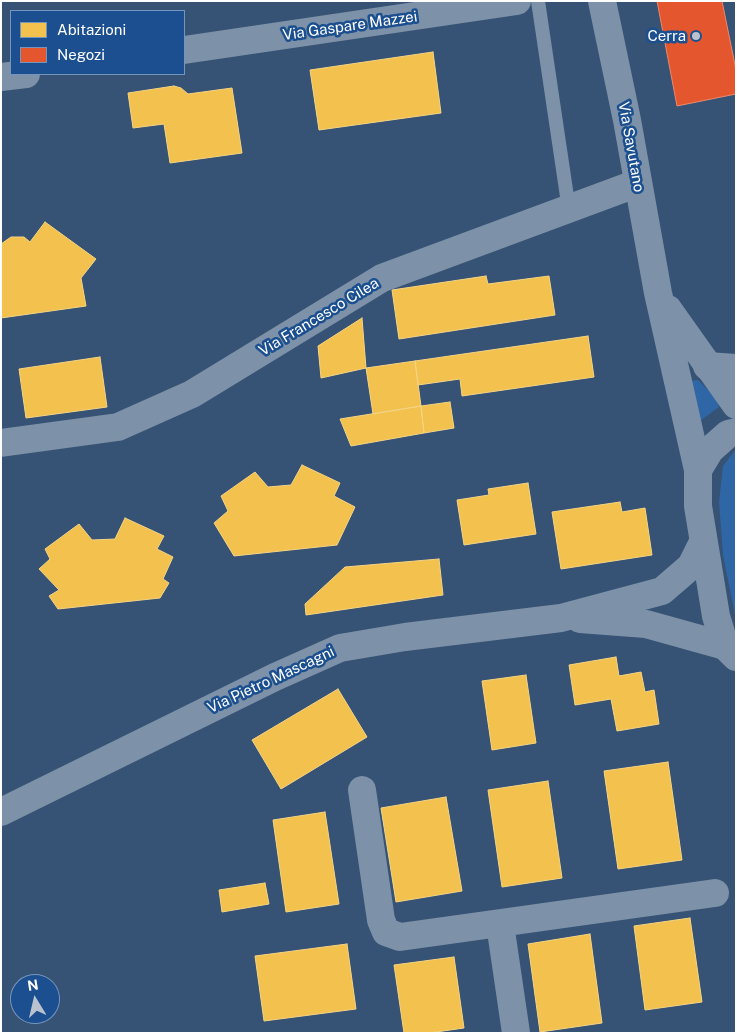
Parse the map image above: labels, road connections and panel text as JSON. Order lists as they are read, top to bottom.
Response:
{
  "streets": {
    "street": [
      "Via Gaspare Mazzei",
      "Via Savutano",
      "Via Francesco Cilea",
      "Via Pietro Mascagni"
    ]
  },
  "crossings": [
    ["Via Savutano", "Via Francesco Cilea"]
  ],
  "places": ["Cerra"],
  "legend": ["Abitazioni", "Negozi"],
  "north": "top"
}
